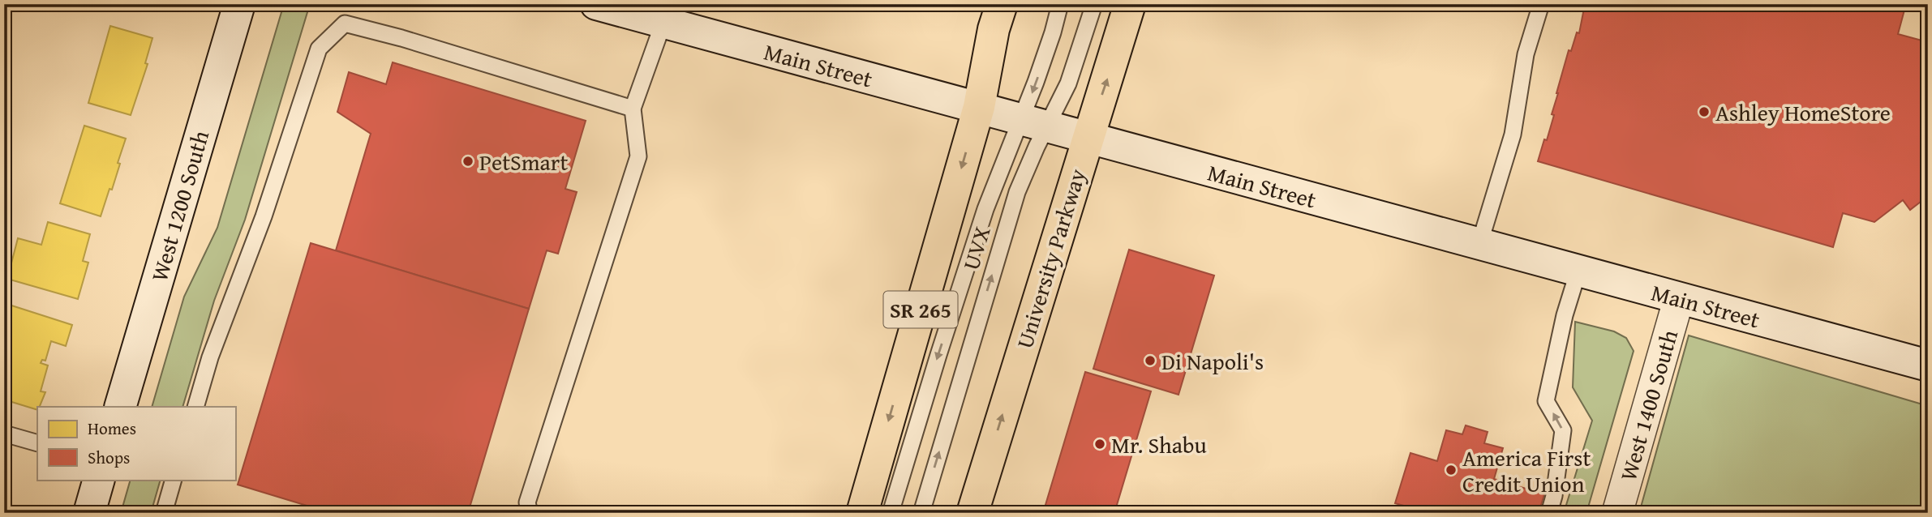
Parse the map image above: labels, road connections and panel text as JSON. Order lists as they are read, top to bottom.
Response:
{
  "streets": {
    "main road": ["University Parkway", "SR 265"],
    "street": ["Main Street", "West 1200 South", "West 1400 South"],
    "lane": ["UVX"]
  },
  "crossings": [
    ["Main Street", "UVX"],
    ["Main Street", "University Parkway"],
    ["Main Street", "SR 265"],
    ["Main Street", "West 1400 South"]
  ],
  "places": [
    "Ashley HomeStore",
    "PetSmart",
    "Di Napoli's",
    "Mr. Shabu",
    "America First Credit Union"
  ],
  "legend": ["Homes", "Shops"]
}
